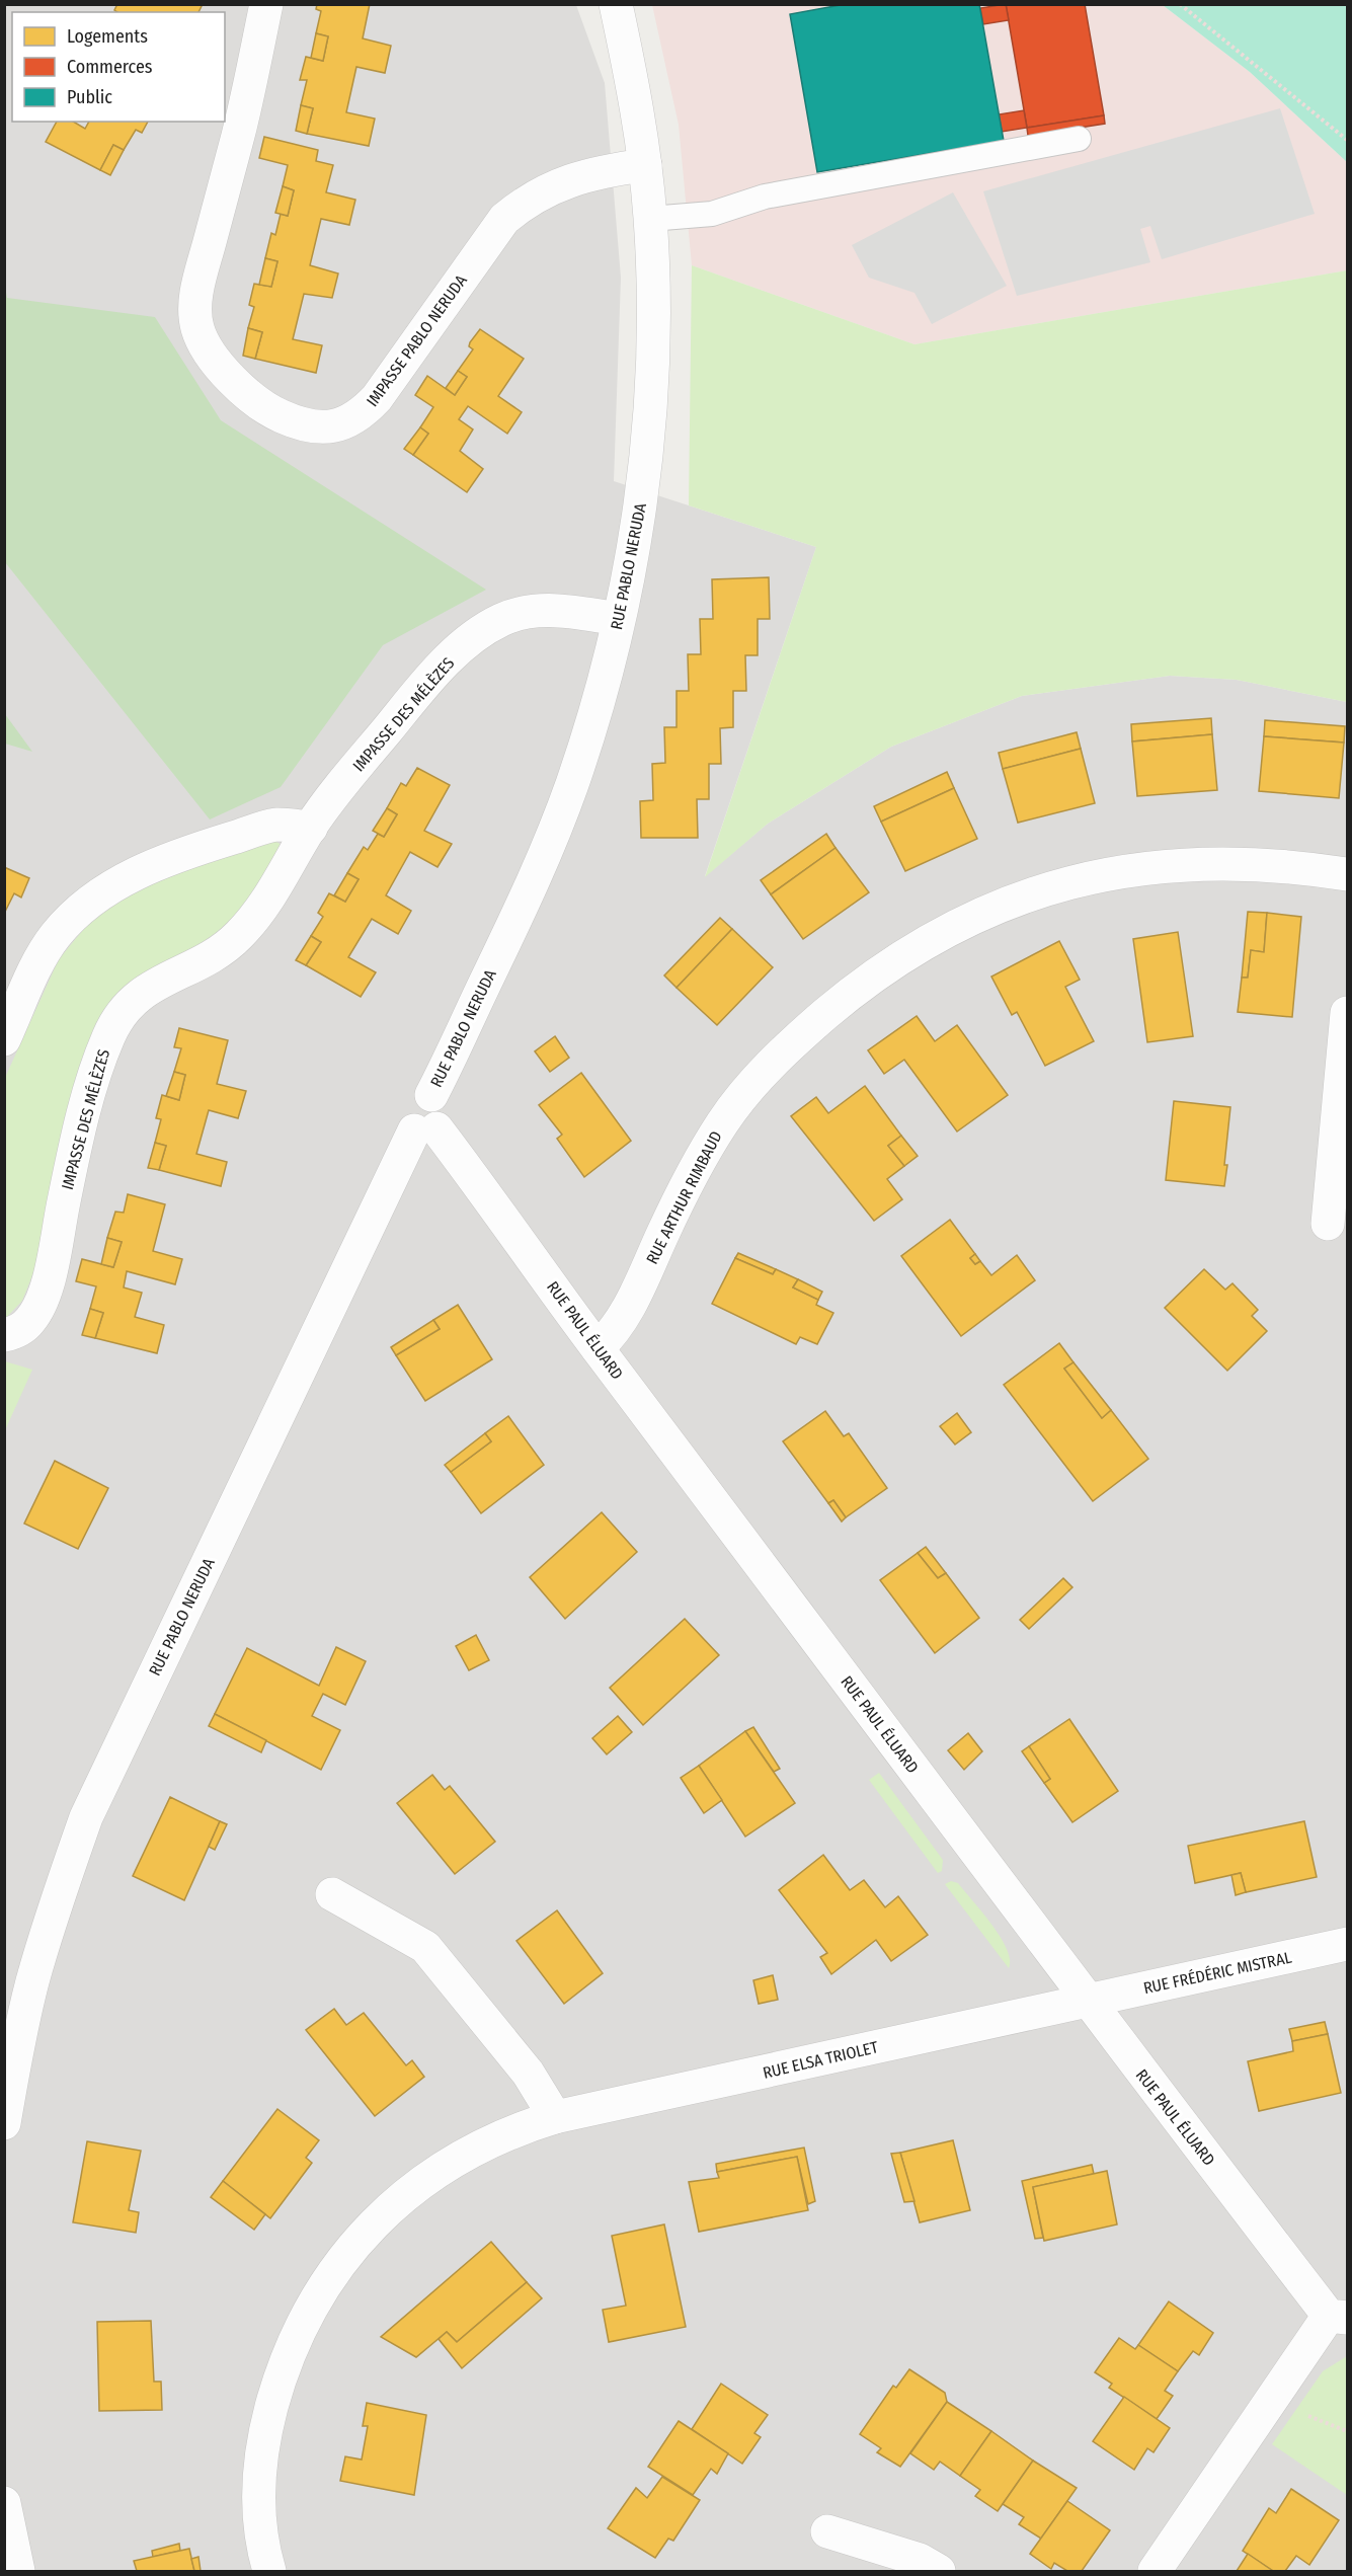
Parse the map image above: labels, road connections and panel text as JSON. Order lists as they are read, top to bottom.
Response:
{
  "streets": {
    "street": [
      "IMPASSE PABLO NERUDA",
      "RUE PABLO NERUDA",
      "IMPASSE DES MÉLÈZES",
      "RUE ARTHUR RIMBAUD",
      "RUE PAUL ÉLUARD",
      "RUE FRÉDÉRIC MISTRAL",
      "RUE ELSA TRIOLET"
    ]
  },
  "crossings": [
    ["IMPASSE PABLO NERUDA", "RUE PABLO NERUDA"],
    ["RUE PABLO NERUDA", "IMPASSE DES MÉLÈZES"],
    ["RUE PABLO NERUDA", "RUE PAUL ÉLUARD"],
    ["RUE ARTHUR RIMBAUD", "RUE PAUL ÉLUARD"],
    ["RUE PAUL ÉLUARD", "RUE FRÉDÉRIC MISTRAL"],
    ["RUE PAUL ÉLUARD", "RUE ELSA TRIOLET"],
    ["RUE FRÉDÉRIC MISTRAL", "RUE ELSA TRIOLET"]
  ],
  "legend": ["Logements", "Commerces", "Public"]
}
